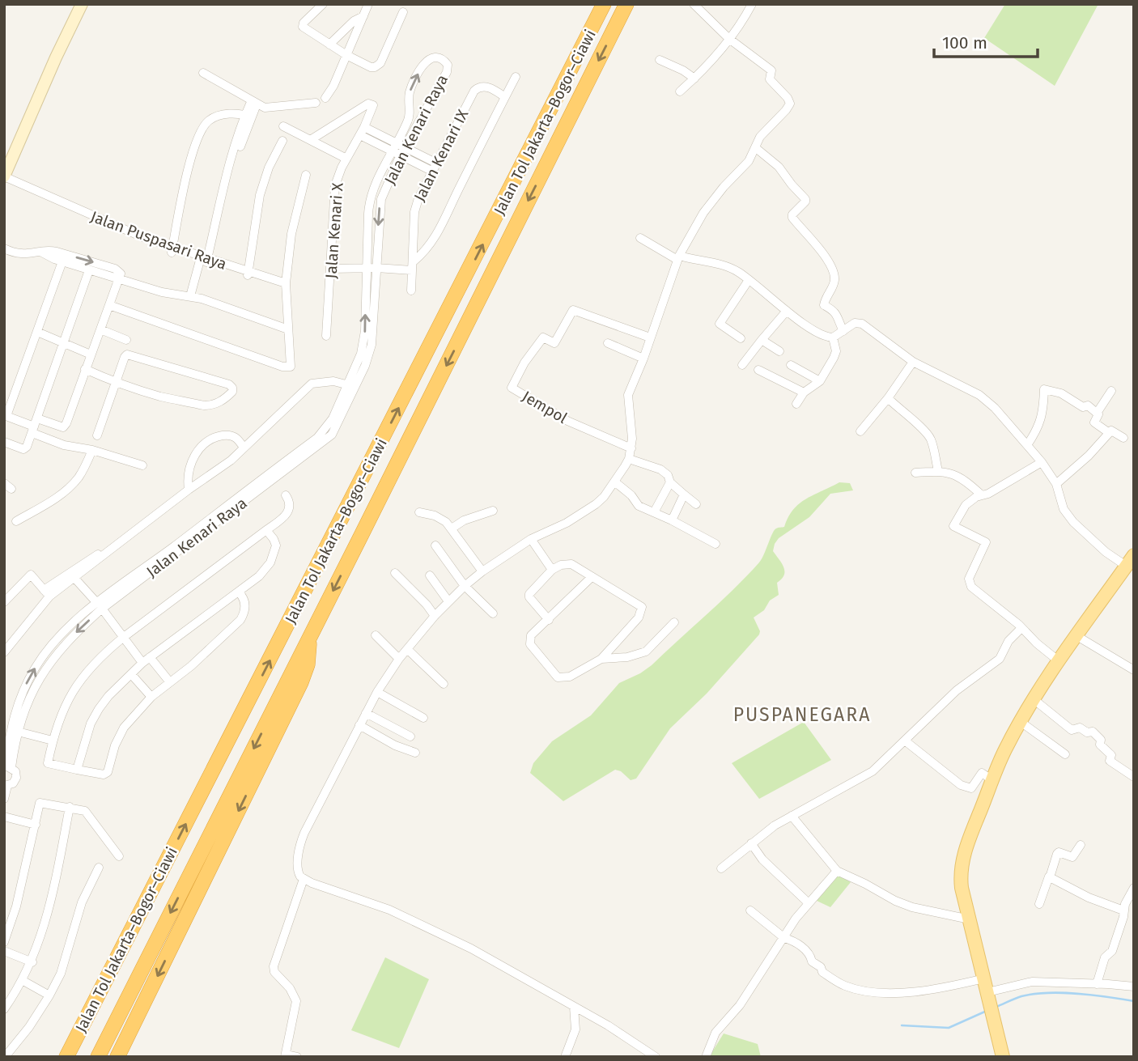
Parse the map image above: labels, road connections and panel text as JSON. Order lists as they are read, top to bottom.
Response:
{
  "streets": {
    "highway": ["Jalan Tol Jakarta–Bogor–Ciawi"],
    "street": [
      "Jalan Kenari Raya",
      "Jalan Kenari IX",
      "Jalan Kenari X",
      "Jalan Puspasari Raya",
      "Jempol"
    ]
  },
  "districts": ["PUSPANEGARA"],
  "scale_bar": "100 m"
}
